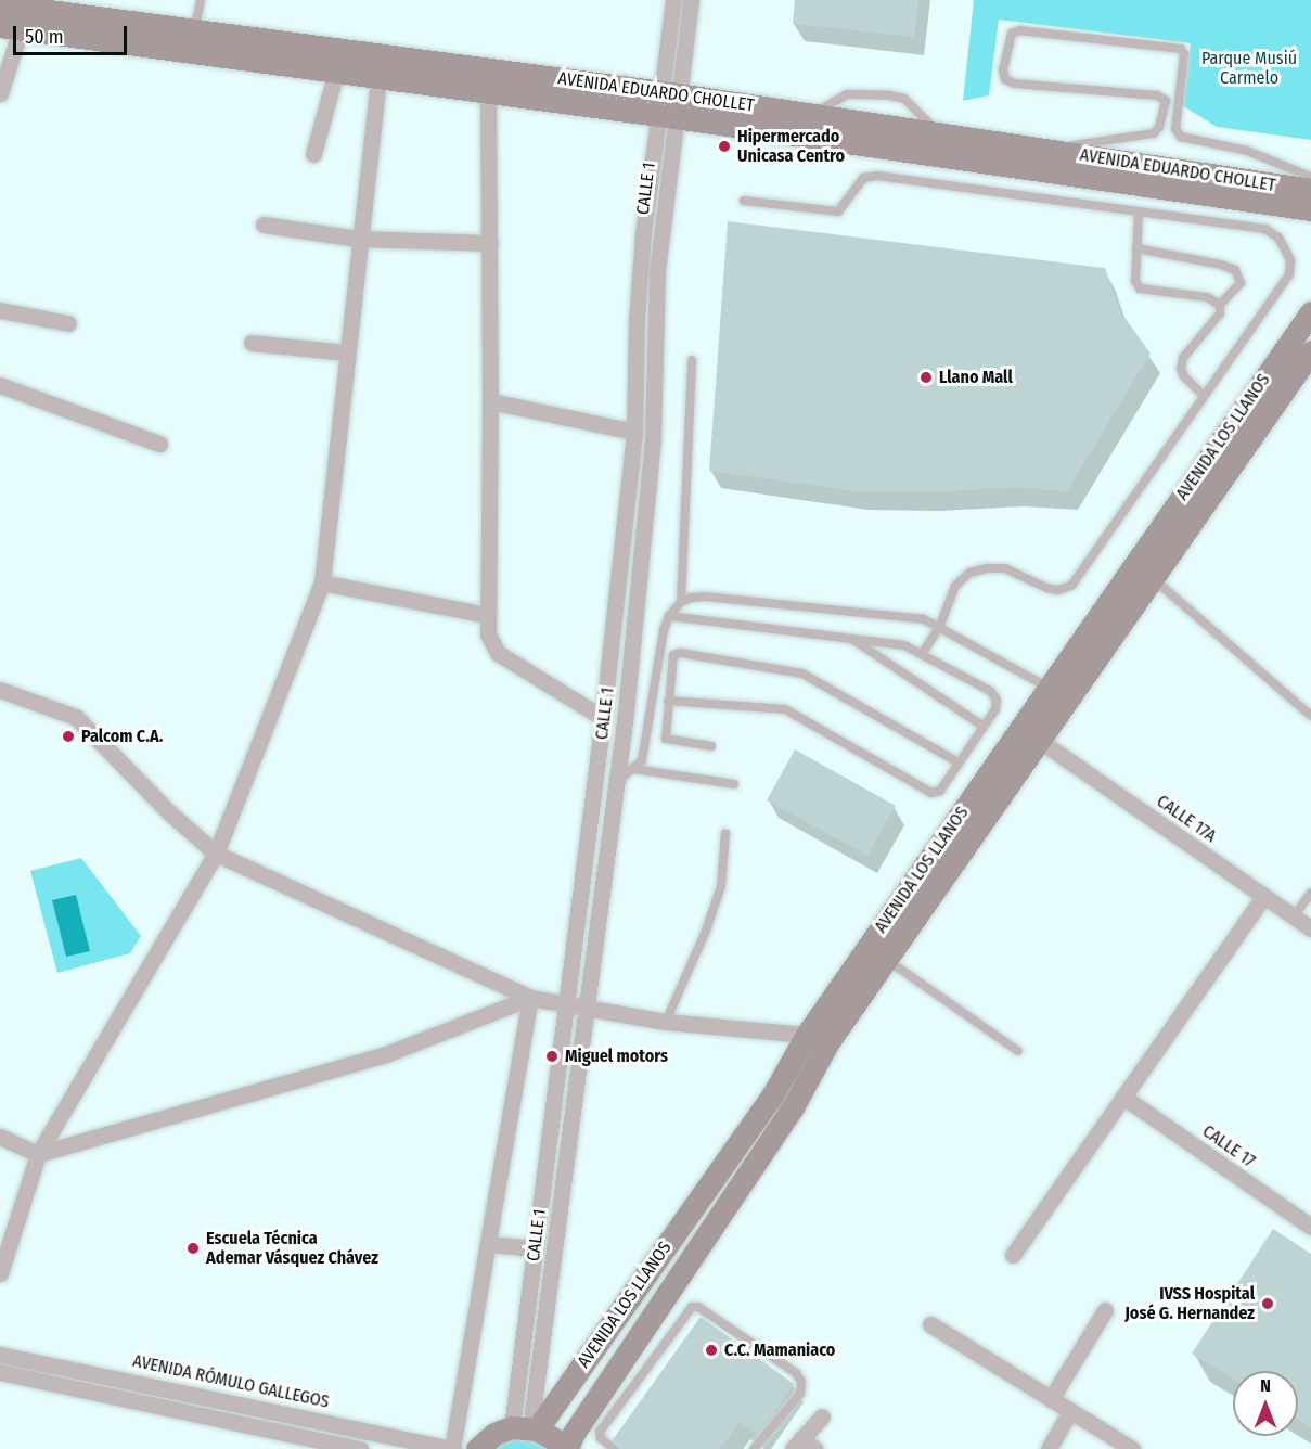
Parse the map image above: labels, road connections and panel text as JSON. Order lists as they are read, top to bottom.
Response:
{
  "streets": {
    "street": [
      "AVENIDA EDUARDO CHOLLET",
      "CALLE 1",
      "AVENIDA LOS LLANOS",
      "CALLE 17A",
      "CALLE 17",
      "AVENIDA RÓMULO GALLEGOS"
    ]
  },
  "crossings": [
    ["AVENIDA EDUARDO CHOLLET", "CALLE 1"],
    ["CALLE 1", "AVENIDA LOS LLANOS"],
    ["AVENIDA LOS LLANOS", "CALLE 17A"]
  ],
  "parks": ["Parque Musiú Carmelo"],
  "places": [
    "Hipermercado Unicasa Centro",
    "Llano Mall",
    "Palcom C.A.",
    "Miguel motors",
    "Escuela Técnica Ademar Vásquez Chávez",
    "IVSS Hospital José G. Hernandez",
    "C.C. Mamaniaco"
  ],
  "scale_bar": "50 m",
  "north": "top"
}
